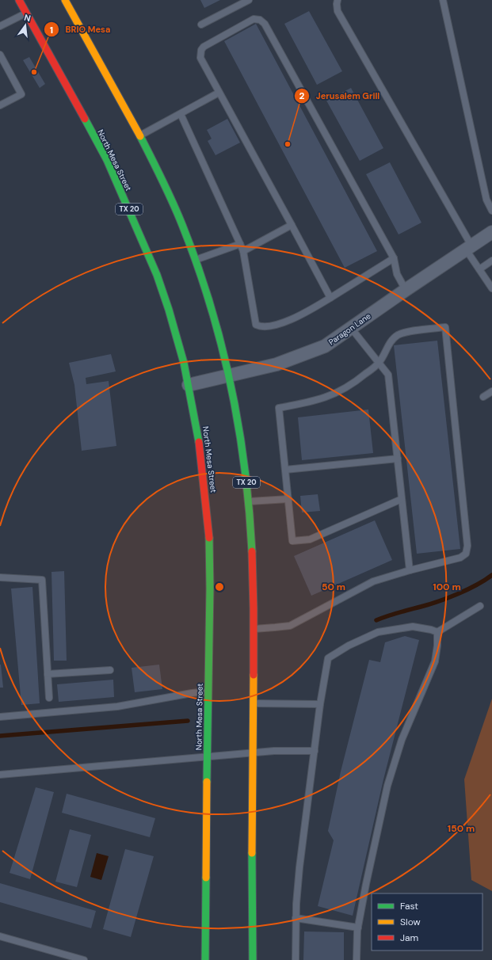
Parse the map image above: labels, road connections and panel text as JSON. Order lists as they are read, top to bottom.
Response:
{
  "streets": {
    "main road": ["North Mesa Street", "TX 20"],
    "street": ["Paragon Lane"]
  },
  "crossings": [
    ["North Mesa Street", "Paragon Lane"],
    ["TX 20", "Paragon Lane"]
  ],
  "places": ["BRIO Mesa", "Jerusalem Grill"],
  "legend": ["Fast", "Slow", "Jam"],
  "north": "top",
  "rings": ["50 m", "100 m", "150 m"]
}
